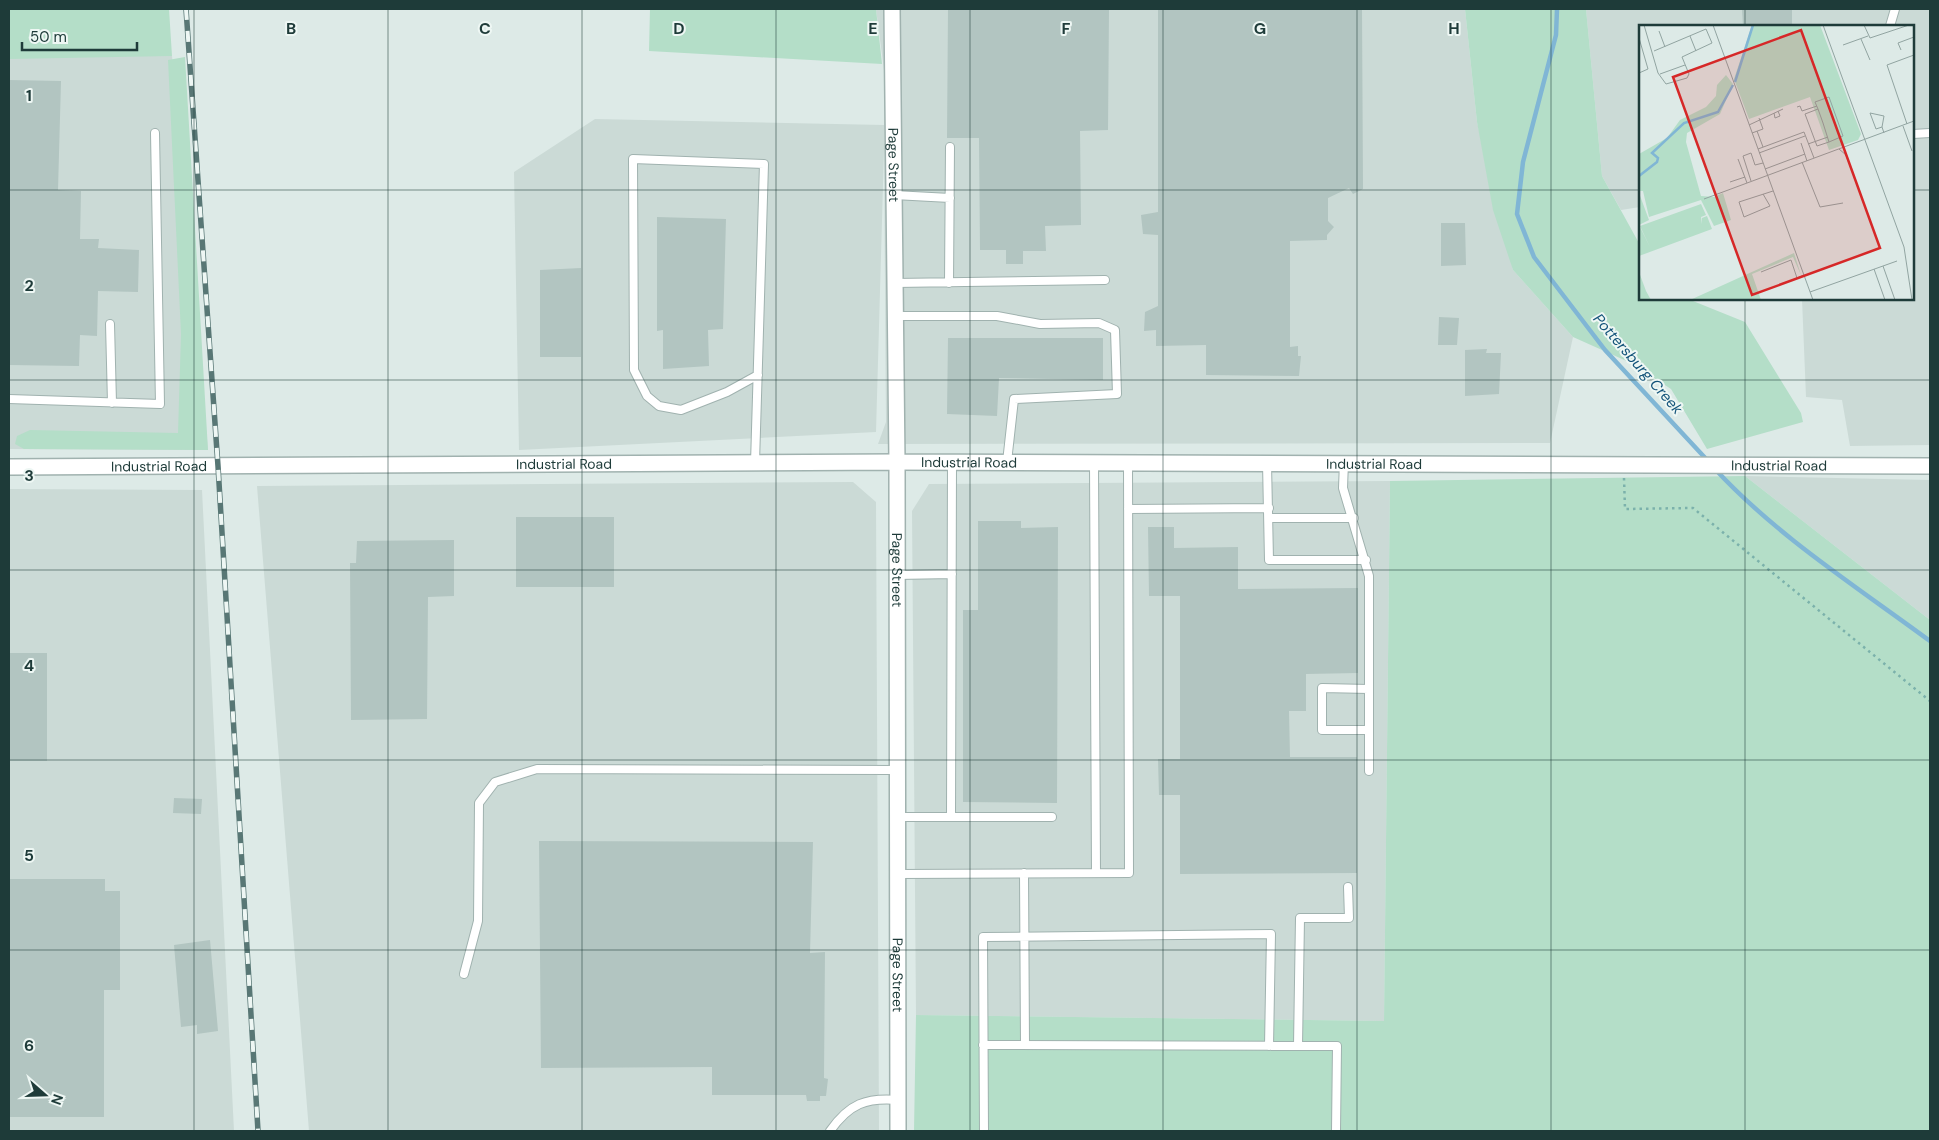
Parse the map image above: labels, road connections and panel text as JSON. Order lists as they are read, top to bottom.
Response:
{
  "streets": {
    "street": ["Page Street", "Industrial Road"]
  },
  "crossings": [
    ["Page Street", "Industrial Road"]
  ],
  "water": ["Pottersburg Creek"],
  "scale_bar": "50 m",
  "north": "right",
  "grid": {
    "columns": [
      "B",
      "C",
      "D",
      "E",
      "F",
      "G",
      "H"
    ],
    "rows": [
      "1",
      "2",
      "3",
      "4",
      "5",
      "6"
    ]
  }
}
